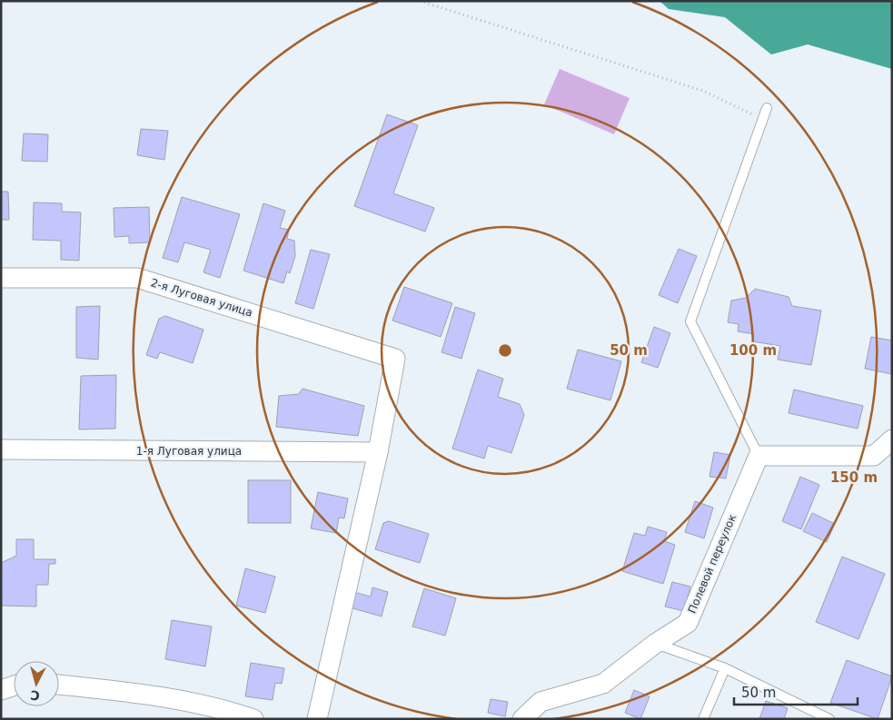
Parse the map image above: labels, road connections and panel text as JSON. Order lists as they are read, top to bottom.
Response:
{
  "streets": {
    "street": ["2-я Луговая улица", "1-я Луговая улица", "Полевой переулок"]
  },
  "crossings": [
    ["2-я Луговая улица", "1-я Луговая улица"]
  ],
  "scale_bar": "50 m",
  "north": "bottom",
  "rings": ["50 m", "100 m", "150 m"]
}
